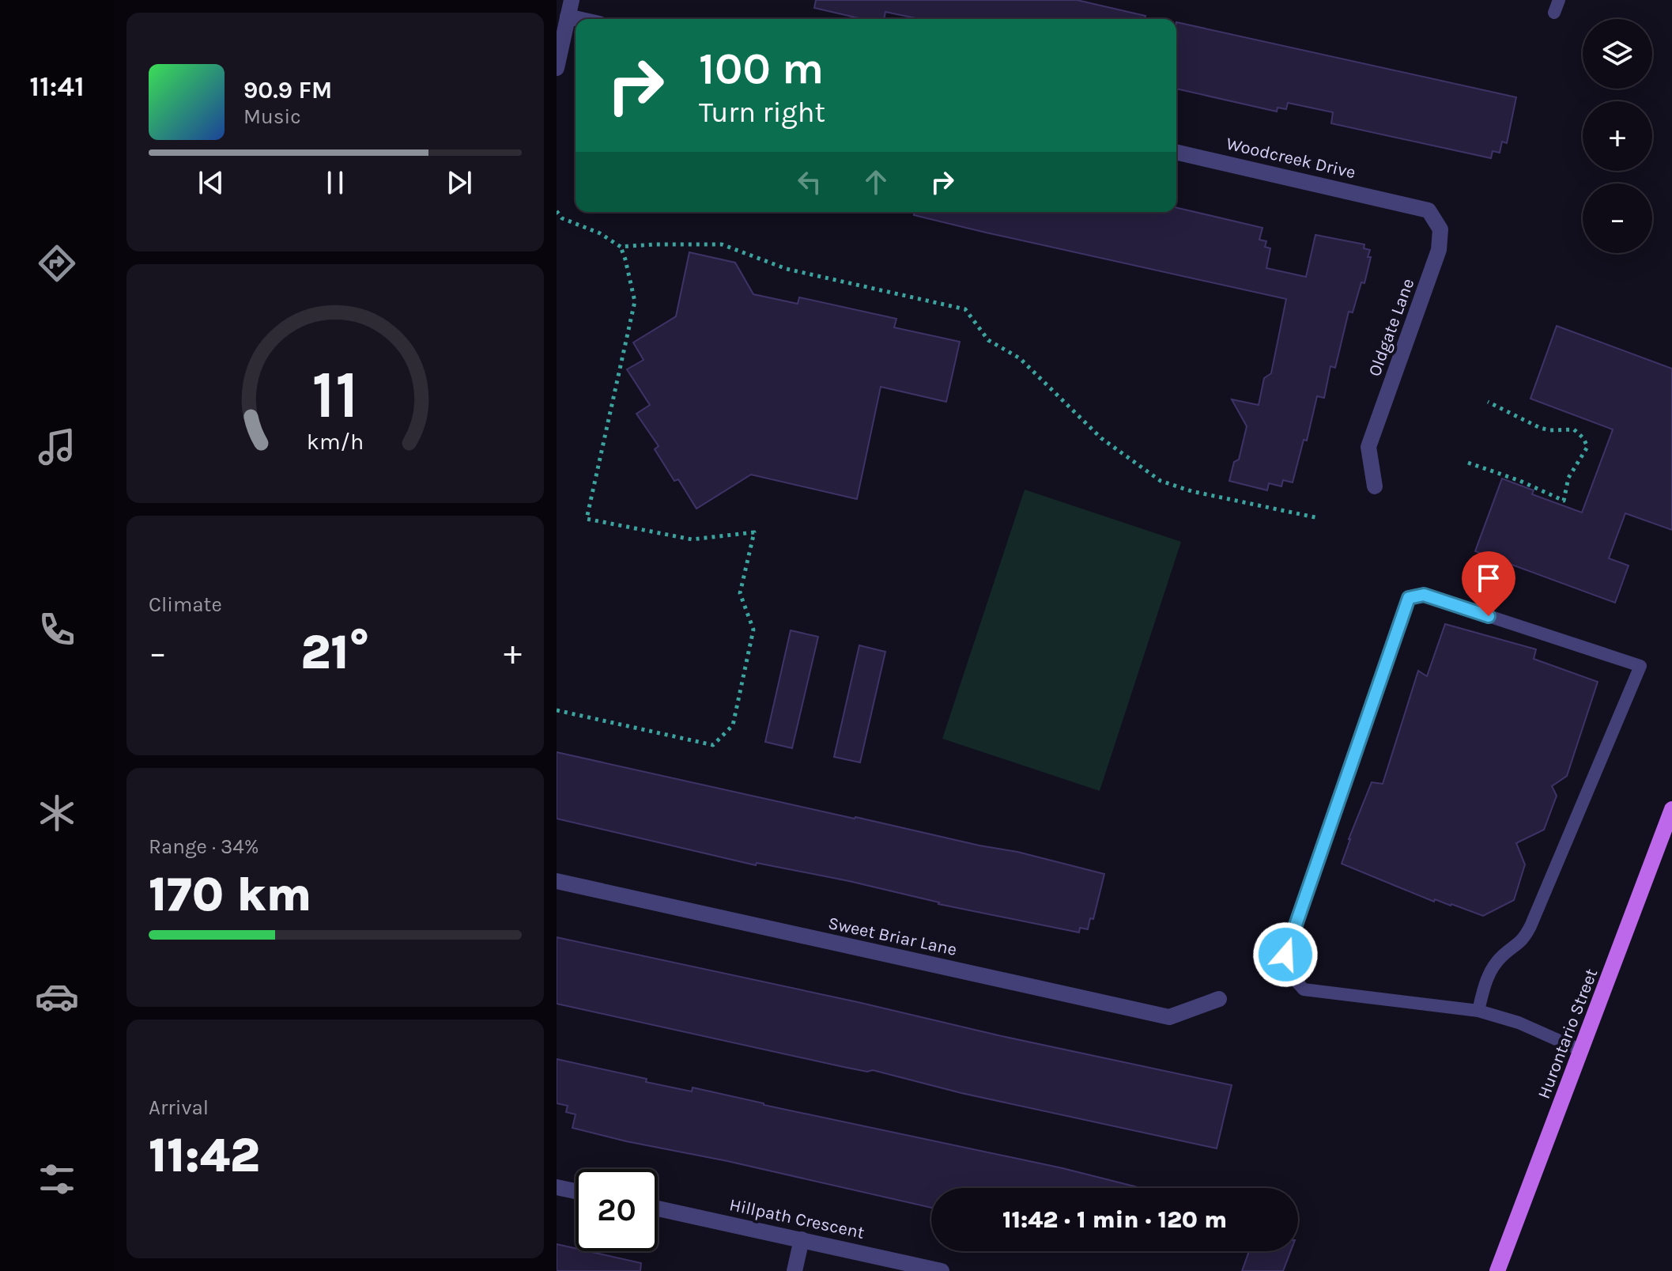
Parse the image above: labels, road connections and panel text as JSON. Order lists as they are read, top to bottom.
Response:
{
  "streets": {
    "main road": ["Hurontario Street"],
    "street": [
      "Woodcreek Drive",
      "Oldgate Lane",
      "Sweet Briar Lane",
      "Hillpath Crescent"
    ]
  },
  "crossings": [
    ["Woodcreek Drive", "Oldgate Lane"]
  ],
  "page": {
    "tabs": "11:41",
    "map_buttons": ["+", "−"],
    "turn": ["100 m", "Turn right"],
    "song": ["90.9 FM", "Music"],
    "tile": [
      "Climate",
      ["Range · 34%", "170 km"],
      ["Arrival", "11:42"]
    ],
    "heat": ["−", "21°", "+"],
    "limit": "20",
    "trip": "11:42 · 1 min · 120 m",
    "gauge": ["11", "km/h"]
  }
}
